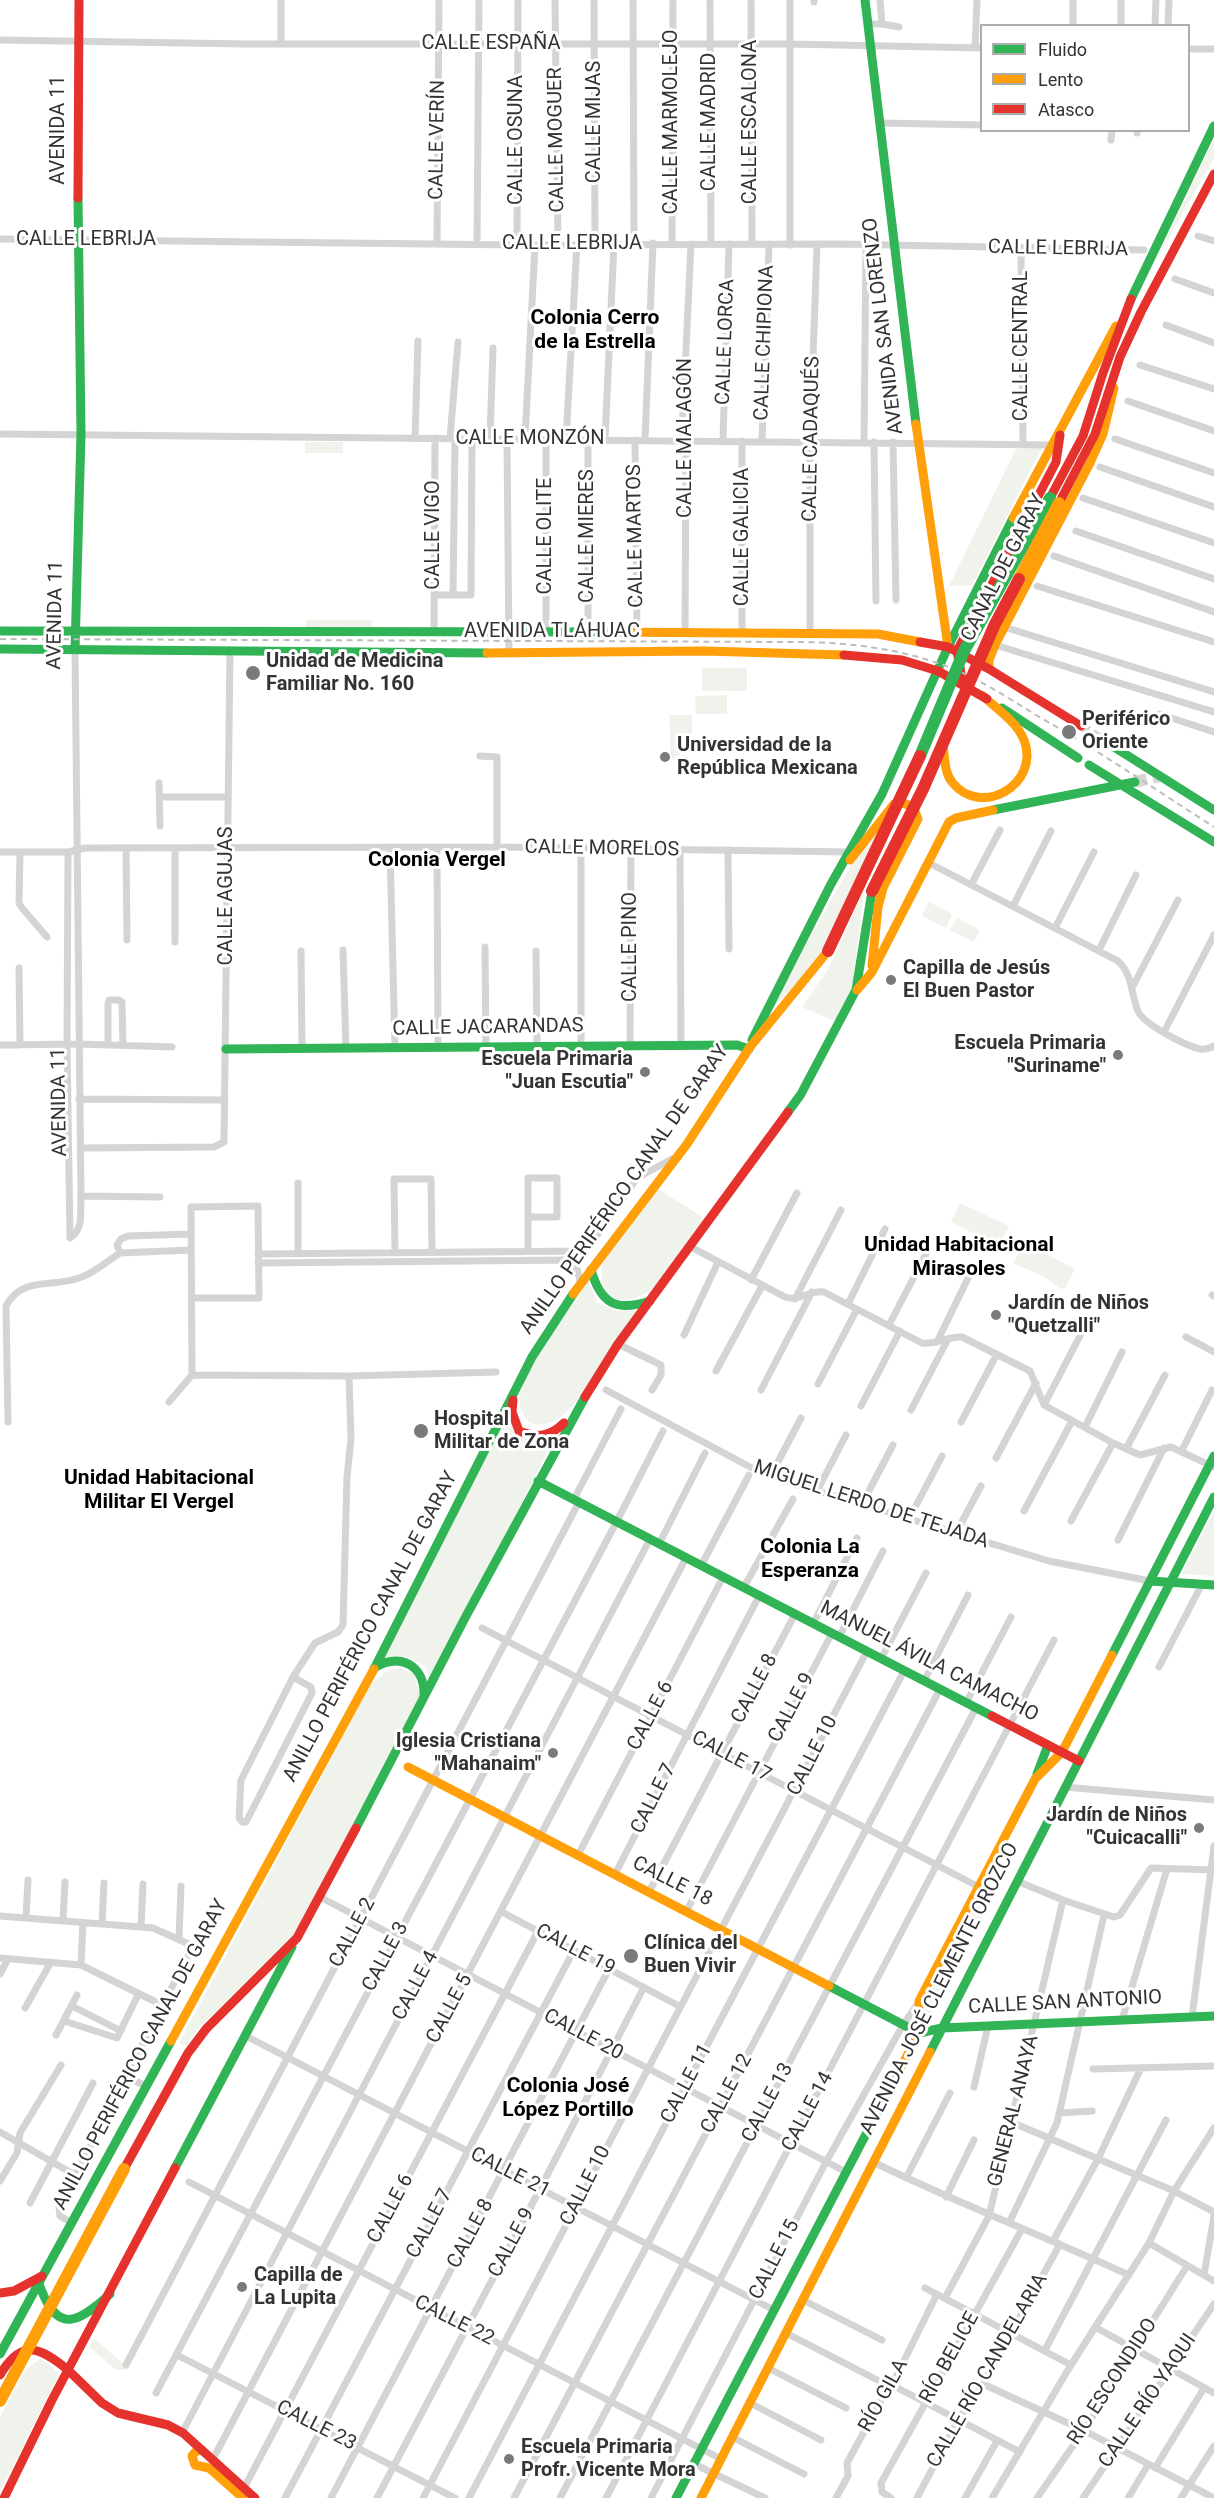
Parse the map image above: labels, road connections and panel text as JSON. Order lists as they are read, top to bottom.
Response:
{
  "streets": {
    "main road": [
      "AVENIDA 11",
      "AVENIDA SAN LORENZO",
      "CANAL DE GARAY",
      "AVENIDA TLÁHUAC",
      "CALLE JACARANDAS",
      "ANILLO PERIFÉRICO CANAL DE GARAY",
      "MANUEL ÁVILA CAMACHO",
      "CALLE 18",
      "AVENIDA JOSÉ CLEMENTE OROZCO",
      "CALLE SAN ANTONIO"
    ],
    "street": [
      "CALLE ESPAÑA",
      "CALLE MIJAS",
      "CALLE MARMOLEJO",
      "CALLE MADRID",
      "CALLE ESCALONA",
      "CALLE VERÍN",
      "CALLE OSUNA",
      "CALLE MOGUER",
      "CALLE LEBRIJA",
      "CALLE LORCA",
      "CALLE CHIPIONA",
      "CALLE CENTRAL",
      "CALLE MALAGÓN",
      "CALLE MONZÓN",
      "CALLE CADAQUÉS",
      "CALLE VIGO",
      "CALLE OLITE",
      "CALLE MIERES",
      "CALLE MARTOS",
      "CALLE GALICIA",
      "CALLE MORELOS",
      "CALLE AGUJAS",
      "CALLE PINO",
      "MIGUEL LERDO DE TEJADA",
      "CALLE 8",
      "CALLE 9",
      "CALLE 6",
      "CALLE 10",
      "CALLE 17",
      "CALLE 7",
      "CALLE 2",
      "CALLE 19",
      "CALLE 3",
      "CALLE 4",
      "CALLE 5",
      "CALLE 20",
      "CALLE 11",
      "CALLE 12",
      "CALLE 13",
      "GENERAL ANAYA",
      "CALLE 14",
      "CALLE 21",
      "CALLE 15",
      "CALLE 22",
      "RÍO BELICE",
      "CALLE RÍO CANDELARIA",
      "RÍO ESCONDIDO",
      "RÍO GILA",
      "CALLE RÍO YAQUI",
      "CALLE 23"
    ]
  },
  "crossings": [
    ["CALLE ESPAÑA", "CALLE MIJAS"],
    ["CALLE ESPAÑA", "CALLE MARMOLEJO"],
    ["CALLE ESPAÑA", "CALLE MADRID"],
    ["CALLE ESPAÑA", "CALLE ESCALONA"],
    ["CALLE ESPAÑA", "AVENIDA 11"],
    ["CALLE ESPAÑA", "CALLE VERÍN"],
    ["CALLE ESPAÑA", "CALLE OSUNA"],
    ["CALLE ESPAÑA", "CALLE MOGUER"],
    ["CALLE ESPAÑA", "AVENIDA SAN LORENZO"],
    ["CALLE MIJAS", "CALLE LEBRIJA"],
    ["CALLE MARMOLEJO", "CALLE LEBRIJA"],
    ["CALLE MADRID", "CALLE LEBRIJA"],
    ["CALLE ESCALONA", "CALLE LEBRIJA"],
    ["AVENIDA 11", "CALLE LEBRIJA"],
    ["AVENIDA 11", "CALLE MONZÓN"],
    ["AVENIDA 11", "AVENIDA TLÁHUAC"],
    ["AVENIDA 11", "CALLE MORELOS"],
    ["AVENIDA 11", "CALLE AGUJAS"],
    ["CALLE VERÍN", "CALLE LEBRIJA"],
    ["CALLE OSUNA", "CALLE LEBRIJA"],
    ["CALLE MOGUER", "CALLE LEBRIJA"],
    ["CALLE LEBRIJA", "AVENIDA SAN LORENZO"],
    ["CALLE LEBRIJA", "CALLE LORCA"],
    ["CALLE LEBRIJA", "CALLE CHIPIONA"],
    ["CALLE LEBRIJA", "CALLE CENTRAL"],
    ["CALLE LEBRIJA", "CALLE MALAGÓN"],
    ["CALLE LEBRIJA", "CALLE CADAQUÉS"],
    ["CALLE LEBRIJA", "CALLE MARTOS"],
    ["AVENIDA SAN LORENZO", "CALLE MONZÓN"],
    ["AVENIDA SAN LORENZO", "CANAL DE GARAY"],
    ["AVENIDA SAN LORENZO", "AVENIDA TLÁHUAC"],
    ["CALLE LORCA", "CALLE MONZÓN"],
    ["CALLE CHIPIONA", "CALLE MONZÓN"],
    ["CALLE CENTRAL", "CALLE MONZÓN"],
    ["CALLE MALAGÓN", "CALLE MONZÓN"],
    ["CALLE MALAGÓN", "AVENIDA TLÁHUAC"],
    ["CALLE MONZÓN", "CALLE CADAQUÉS"],
    ["CALLE MONZÓN", "CALLE VIGO"],
    ["CALLE MONZÓN", "CALLE OLITE"],
    ["CALLE MONZÓN", "CALLE MIERES"],
    ["CALLE MONZÓN", "CALLE MARTOS"],
    ["CALLE MONZÓN", "CALLE GALICIA"],
    ["CALLE MONZÓN", "CANAL DE GARAY"],
    ["CALLE CADAQUÉS", "AVENIDA TLÁHUAC"],
    ["CALLE VIGO", "AVENIDA TLÁHUAC"],
    ["CALLE OLITE", "AVENIDA TLÁHUAC"],
    ["CALLE MIERES", "AVENIDA TLÁHUAC"],
    ["CALLE MARTOS", "AVENIDA TLÁHUAC"],
    ["CALLE GALICIA", "AVENIDA TLÁHUAC"],
    ["CANAL DE GARAY", "AVENIDA TLÁHUAC"],
    ["CANAL DE GARAY", "CALLE MORELOS"],
    ["CANAL DE GARAY", "CALLE JACARANDAS"],
    ["CANAL DE GARAY", "ANILLO PERIFÉRICO CANAL DE GARAY"],
    ["AVENIDA TLÁHUAC", "CALLE AGUJAS"],
    ["CALLE MORELOS", "CALLE AGUJAS"],
    ["CALLE MORELOS", "CALLE PINO"],
    ["CALLE AGUJAS", "CALLE JACARANDAS"],
    ["CALLE PINO", "CALLE JACARANDAS"],
    ["CALLE JACARANDAS", "ANILLO PERIFÉRICO CANAL DE GARAY"],
    ["MANUEL ÁVILA CAMACHO", "CALLE 8"],
    ["MANUEL ÁVILA CAMACHO", "CALLE 9"],
    ["MANUEL ÁVILA CAMACHO", "CALLE 6"],
    ["MANUEL ÁVILA CAMACHO", "CALLE 10"],
    ["MANUEL ÁVILA CAMACHO", "CALLE 7"],
    ["MANUEL ÁVILA CAMACHO", "CALLE 2"],
    ["MANUEL ÁVILA CAMACHO", "CALLE 3"],
    ["MANUEL ÁVILA CAMACHO", "CALLE 4"],
    ["MANUEL ÁVILA CAMACHO", "AVENIDA JOSÉ CLEMENTE OROZCO"],
    ["MANUEL ÁVILA CAMACHO", "CALLE 5"],
    ["MANUEL ÁVILA CAMACHO", "CALLE 11"],
    ["MANUEL ÁVILA CAMACHO", "CALLE 12"],
    ["MANUEL ÁVILA CAMACHO", "CALLE 13"],
    ["MANUEL ÁVILA CAMACHO", "CALLE 14"],
    ["CALLE 8", "CALLE 17"],
    ["CALLE 8", "CALLE 18"],
    ["CALLE 8", "CALLE 19"],
    ["CALLE 8", "CALLE 20"],
    ["CALLE 8", "CALLE 21"],
    ["CALLE 8", "CALLE 22"],
    ["CALLE 8", "CALLE 23"],
    ["CALLE 9", "CALLE 17"],
    ["CALLE 9", "CALLE 18"],
    ["CALLE 9", "CALLE 19"],
    ["CALLE 9", "CALLE 20"],
    ["CALLE 9", "CALLE 21"],
    ["CALLE 9", "CALLE 22"],
    ["CALLE 9", "CALLE 23"],
    ["CALLE 6", "CALLE 17"],
    ["CALLE 6", "CALLE 18"],
    ["CALLE 6", "CALLE 19"],
    ["CALLE 6", "CALLE 20"],
    ["CALLE 6", "CALLE 21"],
    ["CALLE 6", "CALLE 22"],
    ["CALLE 6", "CALLE 23"],
    ["CALLE 10", "CALLE 17"],
    ["CALLE 10", "CALLE 18"],
    ["CALLE 10", "CALLE 19"],
    ["CALLE 10", "CALLE 20"],
    ["CALLE 10", "CALLE 21"],
    ["CALLE 10", "CALLE 22"],
    ["CALLE 10", "CALLE 23"],
    ["CALLE 17", "CALLE 7"],
    ["CALLE 17", "CALLE 2"],
    ["CALLE 17", "CALLE 3"],
    ["CALLE 17", "CALLE 4"],
    ["CALLE 17", "AVENIDA JOSÉ CLEMENTE OROZCO"],
    ["CALLE 17", "CALLE 5"],
    ["CALLE 17", "CALLE 11"],
    ["CALLE 17", "CALLE 12"],
    ["CALLE 17", "CALLE 13"],
    ["CALLE 17", "CALLE 14"],
    ["CALLE 7", "CALLE 18"],
    ["CALLE 7", "CALLE 19"],
    ["CALLE 7", "CALLE 20"],
    ["CALLE 7", "CALLE 21"],
    ["CALLE 7", "CALLE 22"],
    ["CALLE 7", "CALLE 23"],
    ["CALLE 18", "CALLE 2"],
    ["CALLE 18", "CALLE 3"],
    ["CALLE 18", "CALLE 4"],
    ["CALLE 18", "AVENIDA JOSÉ CLEMENTE OROZCO"],
    ["CALLE 18", "CALLE SAN ANTONIO"],
    ["CALLE 18", "CALLE 5"],
    ["CALLE 18", "CALLE 11"],
    ["CALLE 18", "CALLE 12"],
    ["CALLE 18", "CALLE 13"],
    ["CALLE 18", "CALLE 14"],
    ["CALLE 18", "CALLE 15"],
    ["CALLE 2", "CALLE 20"],
    ["CALLE 2", "CALLE 21"],
    ["CALLE 2", "CALLE 22"],
    ["CALLE 19", "CALLE 5"],
    ["CALLE 3", "CALLE 20"],
    ["CALLE 3", "CALLE 21"],
    ["CALLE 3", "CALLE 22"],
    ["CALLE 3", "CALLE 23"],
    ["CALLE 4", "CALLE 20"],
    ["CALLE 4", "CALLE 21"],
    ["CALLE 4", "CALLE 22"],
    ["CALLE 4", "CALLE 23"],
    ["AVENIDA JOSÉ CLEMENTE OROZCO", "CALLE SAN ANTONIO"],
    ["AVENIDA JOSÉ CLEMENTE OROZCO", "CALLE 20"],
    ["AVENIDA JOSÉ CLEMENTE OROZCO", "CALLE 21"],
    ["AVENIDA JOSÉ CLEMENTE OROZCO", "CALLE 15"],
    ["AVENIDA JOSÉ CLEMENTE OROZCO", "CALLE 22"],
    ["CALLE SAN ANTONIO", "GENERAL ANAYA"],
    ["CALLE 5", "CALLE 20"],
    ["CALLE 5", "CALLE 21"],
    ["CALLE 5", "CALLE 22"],
    ["CALLE 5", "CALLE 23"],
    ["CALLE 20", "CALLE 11"],
    ["CALLE 20", "CALLE 12"],
    ["CALLE 20", "CALLE 13"],
    ["CALLE 20", "CALLE 14"],
    ["CALLE 20", "CALLE 15"],
    ["CALLE 11", "CALLE 21"],
    ["CALLE 11", "CALLE 22"],
    ["CALLE 12", "CALLE 21"],
    ["CALLE 12", "CALLE 22"],
    ["CALLE 13", "CALLE 21"],
    ["CALLE 13", "CALLE 22"],
    ["CALLE 14", "CALLE 21"],
    ["CALLE 14", "CALLE 22"],
    ["CALLE 21", "CALLE 15"],
    ["CALLE 15", "CALLE 22"]
  ],
  "districts": [
    "Colonia Cerro de la Estrella",
    "Colonia Vergel",
    "Unidad Habitacional Mirasoles",
    "Unidad Habitacional Militar El Vergel",
    "Colonia La Esperanza",
    "Colonia José López Portillo"
  ],
  "places": [
    "Unidad de Medicina Familiar No. 160",
    "Periférico Oriente",
    "Universidad de la República Mexicana",
    "Capilla de Jesús El Buen Pastor",
    "Escuela Primaria \"Suriname\"",
    "Escuela Primaria \"Juan Escutia\"",
    "Jardín de Niños \"Quetzalli\"",
    "Hospital Militar de Zona",
    "Iglesia Cristiana \"Mahanaim\"",
    "Jardín de Niños \"Cuicacalli\"",
    "Clínica del Buen Vivir",
    "Capilla de La Lupita",
    "Escuela Primaria Profr. Vicente Mora"
  ],
  "legend": ["Fluido", "Lento", "Atasco"]
}
